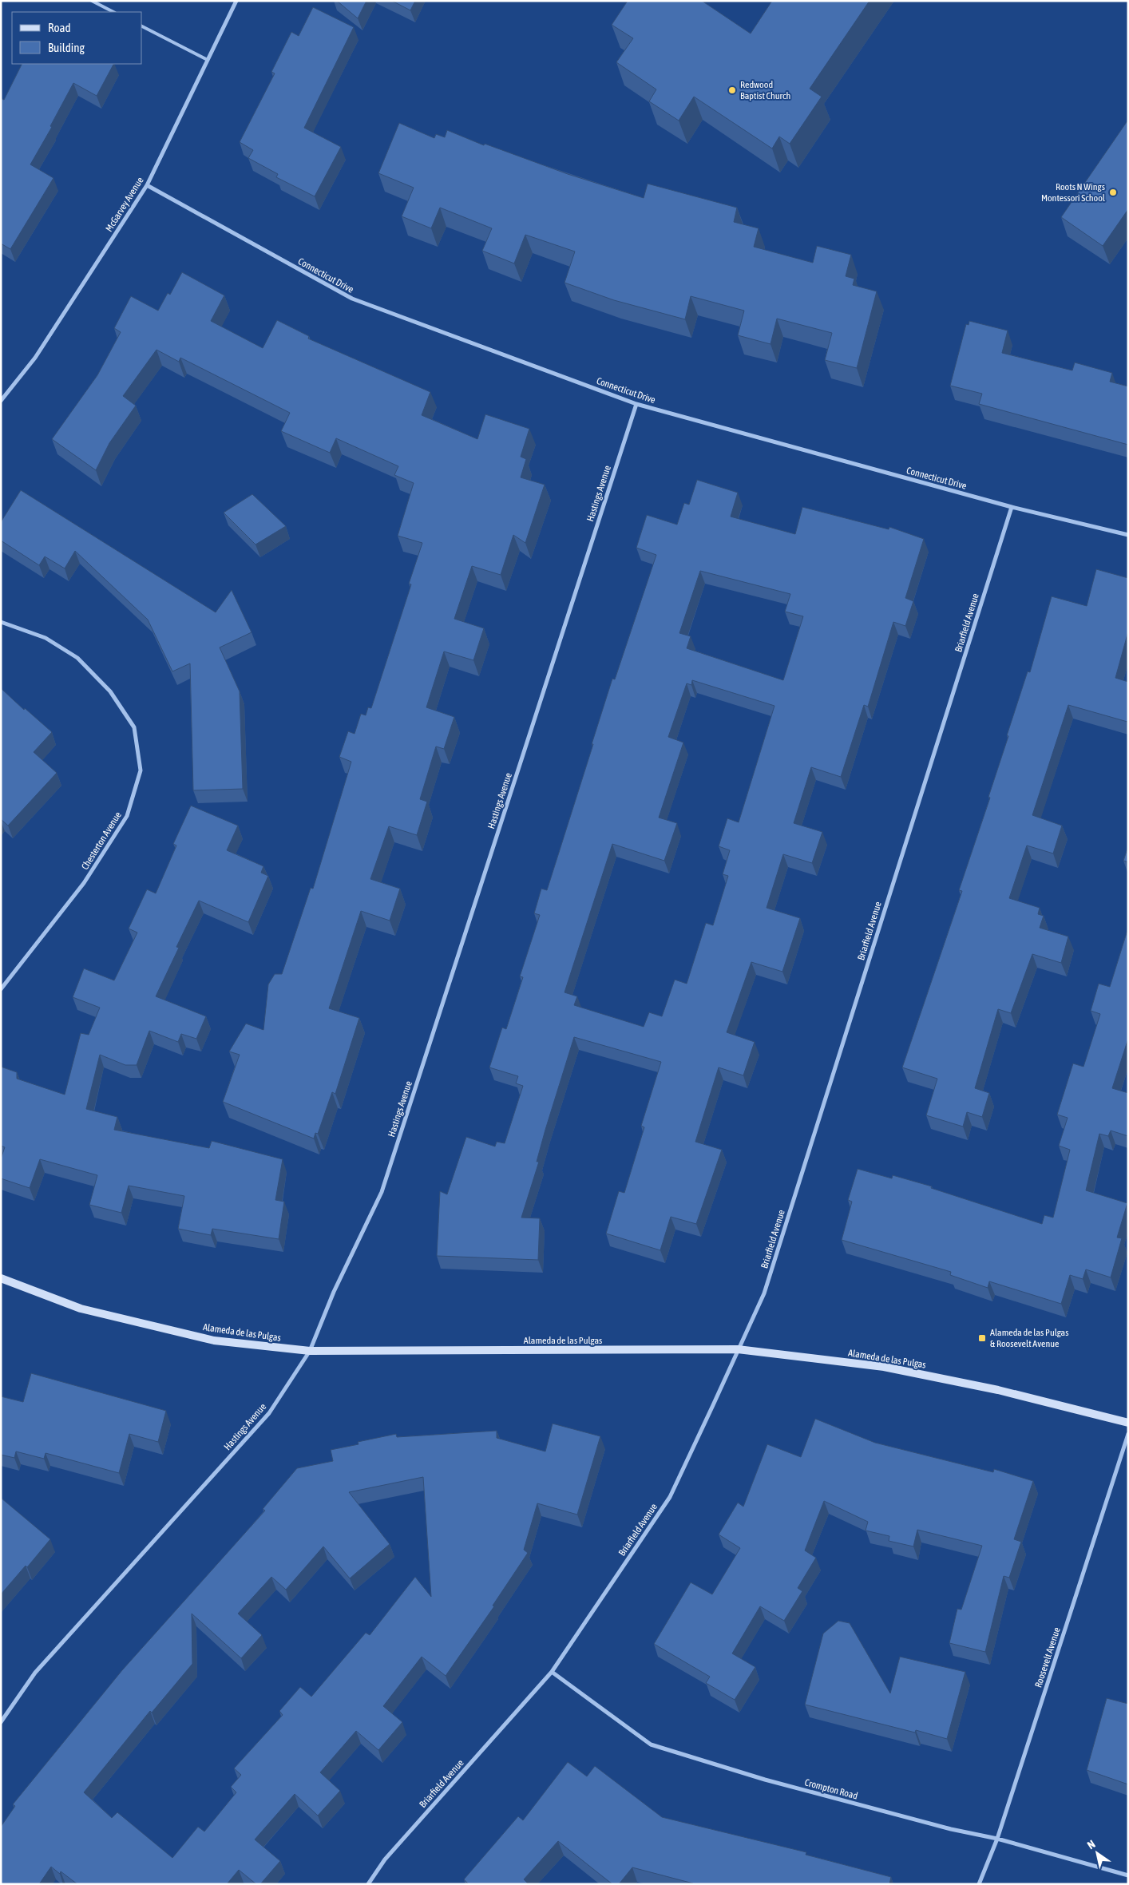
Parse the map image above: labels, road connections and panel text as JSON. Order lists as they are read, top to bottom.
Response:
{
  "streets": {
    "main road": ["Alameda de las Pulgas"],
    "street": [
      "McGarvey Avenue",
      "Connecticut Drive",
      "Hastings Avenue",
      "Briarfield Avenue",
      "Chesterton Avenue",
      "Roosevelt Avenue",
      "Crompton Road"
    ]
  },
  "crossings": [
    ["McGarvey Avenue", "Connecticut Drive"],
    ["Connecticut Drive", "Hastings Avenue"],
    ["Connecticut Drive", "Briarfield Avenue"],
    ["Hastings Avenue", "Alameda de las Pulgas"],
    ["Briarfield Avenue", "Alameda de las Pulgas"],
    ["Briarfield Avenue", "Crompton Road"],
    ["Roosevelt Avenue", "Crompton Road"]
  ],
  "places": {
    "other": ["Redwood Baptist Church", "Roots N Wings Montessori School"],
    "transit": ["Alameda de las Pulgas & Roosevelt Avenue"]
  },
  "legend": ["Road", "Building"],
  "north": "top left"
}
